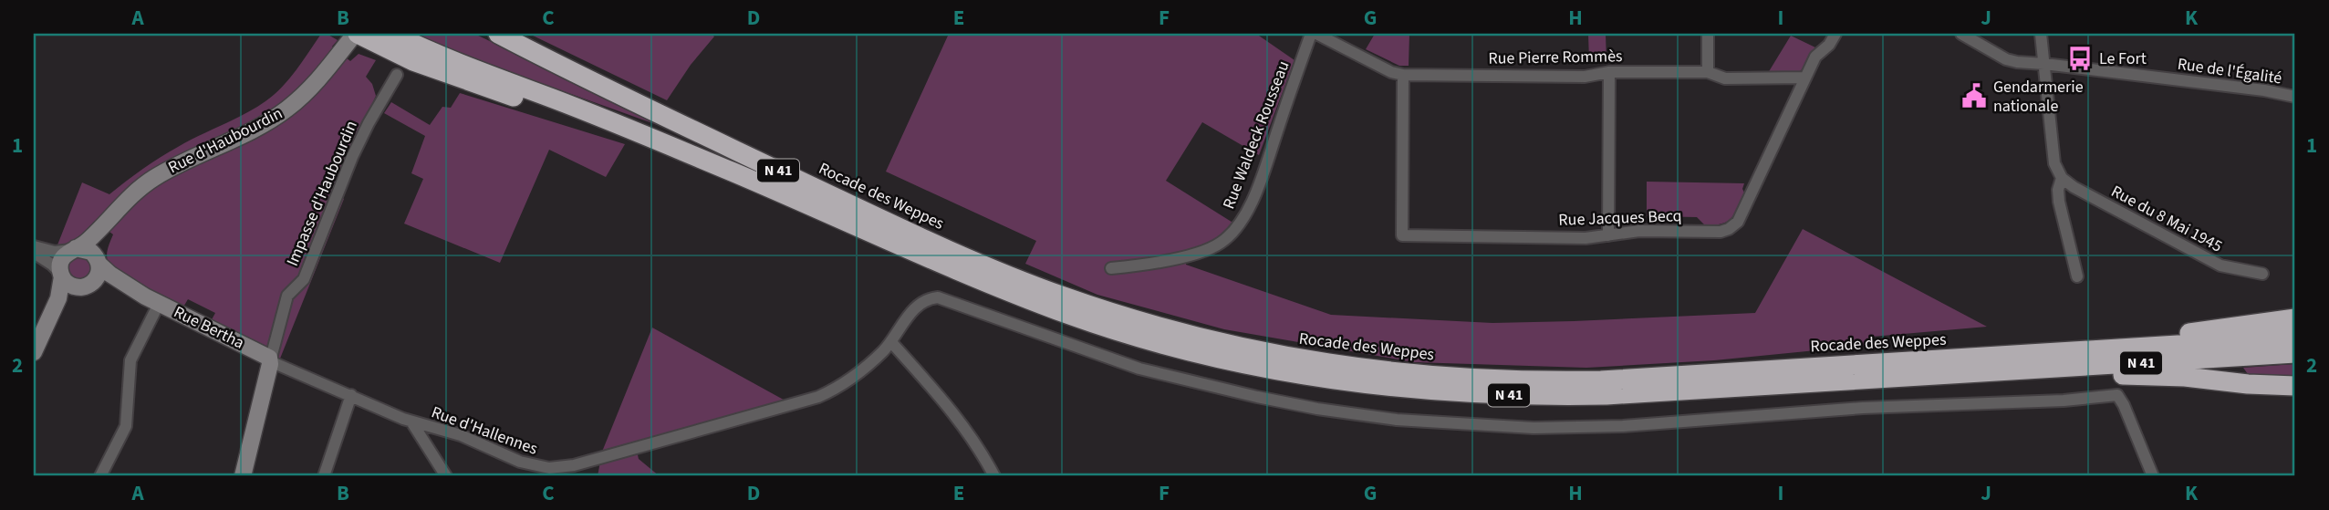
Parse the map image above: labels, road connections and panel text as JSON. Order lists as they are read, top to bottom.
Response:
{
  "streets": {
    "highway": ["N 41", "Rocade des Weppes"],
    "main road": ["Rue d'Haubourdin", "Rue Bertha"],
    "street": [
      "Rue Pierre Rommès",
      "Rue de l'Égalité",
      "Rue Waldeck Rousseau",
      "Impasse d'Haubourdin",
      "Rue Jacques Becq",
      "Rue du 8 Mai 1945",
      "Rue d'Hallennes"
    ]
  },
  "crossings": [
    ["Rue Pierre Rommès", "Rue Waldeck Rousseau"],
    ["Rue Pierre Rommès", "Rue Jacques Becq"],
    ["Rue d'Haubourdin", "Rue Bertha"],
    ["Impasse d'Haubourdin", "Rue Bertha"],
    ["Impasse d'Haubourdin", "Rue d'Hallennes"],
    ["Rue Bertha", "Rue d'Hallennes"]
  ],
  "places": {
    "bus stop": ["Le Fort"],
    "public building": ["Gendarmerie nationale"]
  },
  "grid": {
    "columns": [
      "A",
      "B",
      "C",
      "D",
      "E",
      "F",
      "G",
      "H",
      "I",
      "J",
      "K"
    ],
    "rows": ["1", "2"]
  }
}
